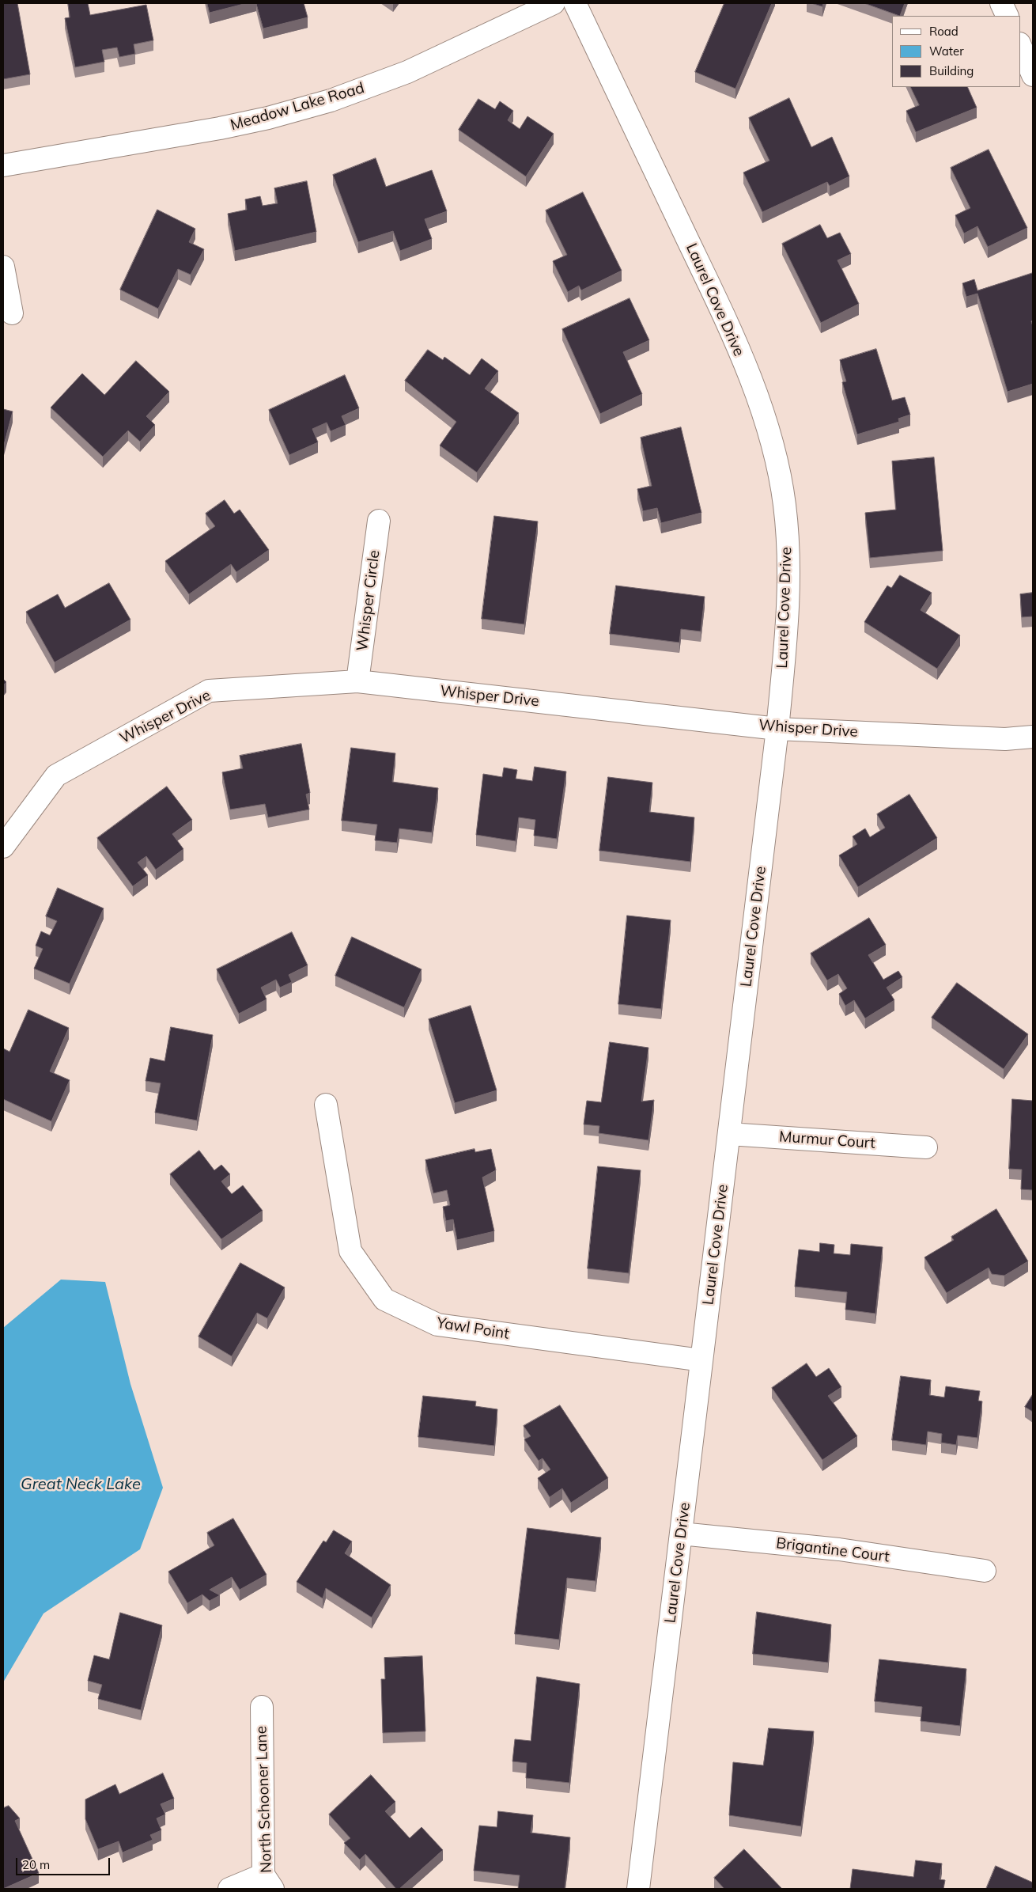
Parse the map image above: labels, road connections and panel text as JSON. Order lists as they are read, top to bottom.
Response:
{
  "streets": {
    "street": [
      "Meadow Lake Road",
      "Laurel Cove Drive",
      "Whisper Circle",
      "Whisper Drive",
      "Murmur Court",
      "Yawl Point",
      "Brigantine Court",
      "North Schooner Lane"
    ]
  },
  "crossings": [
    ["Laurel Cove Drive", "Whisper Drive"],
    ["Laurel Cove Drive", "Murmur Court"],
    ["Laurel Cove Drive", "Yawl Point"],
    ["Laurel Cove Drive", "Brigantine Court"],
    ["Whisper Circle", "Whisper Drive"]
  ],
  "water": ["Great Neck Lake"],
  "legend": ["Road", "Water", "Building"],
  "scale_bar": "20 m"
}
